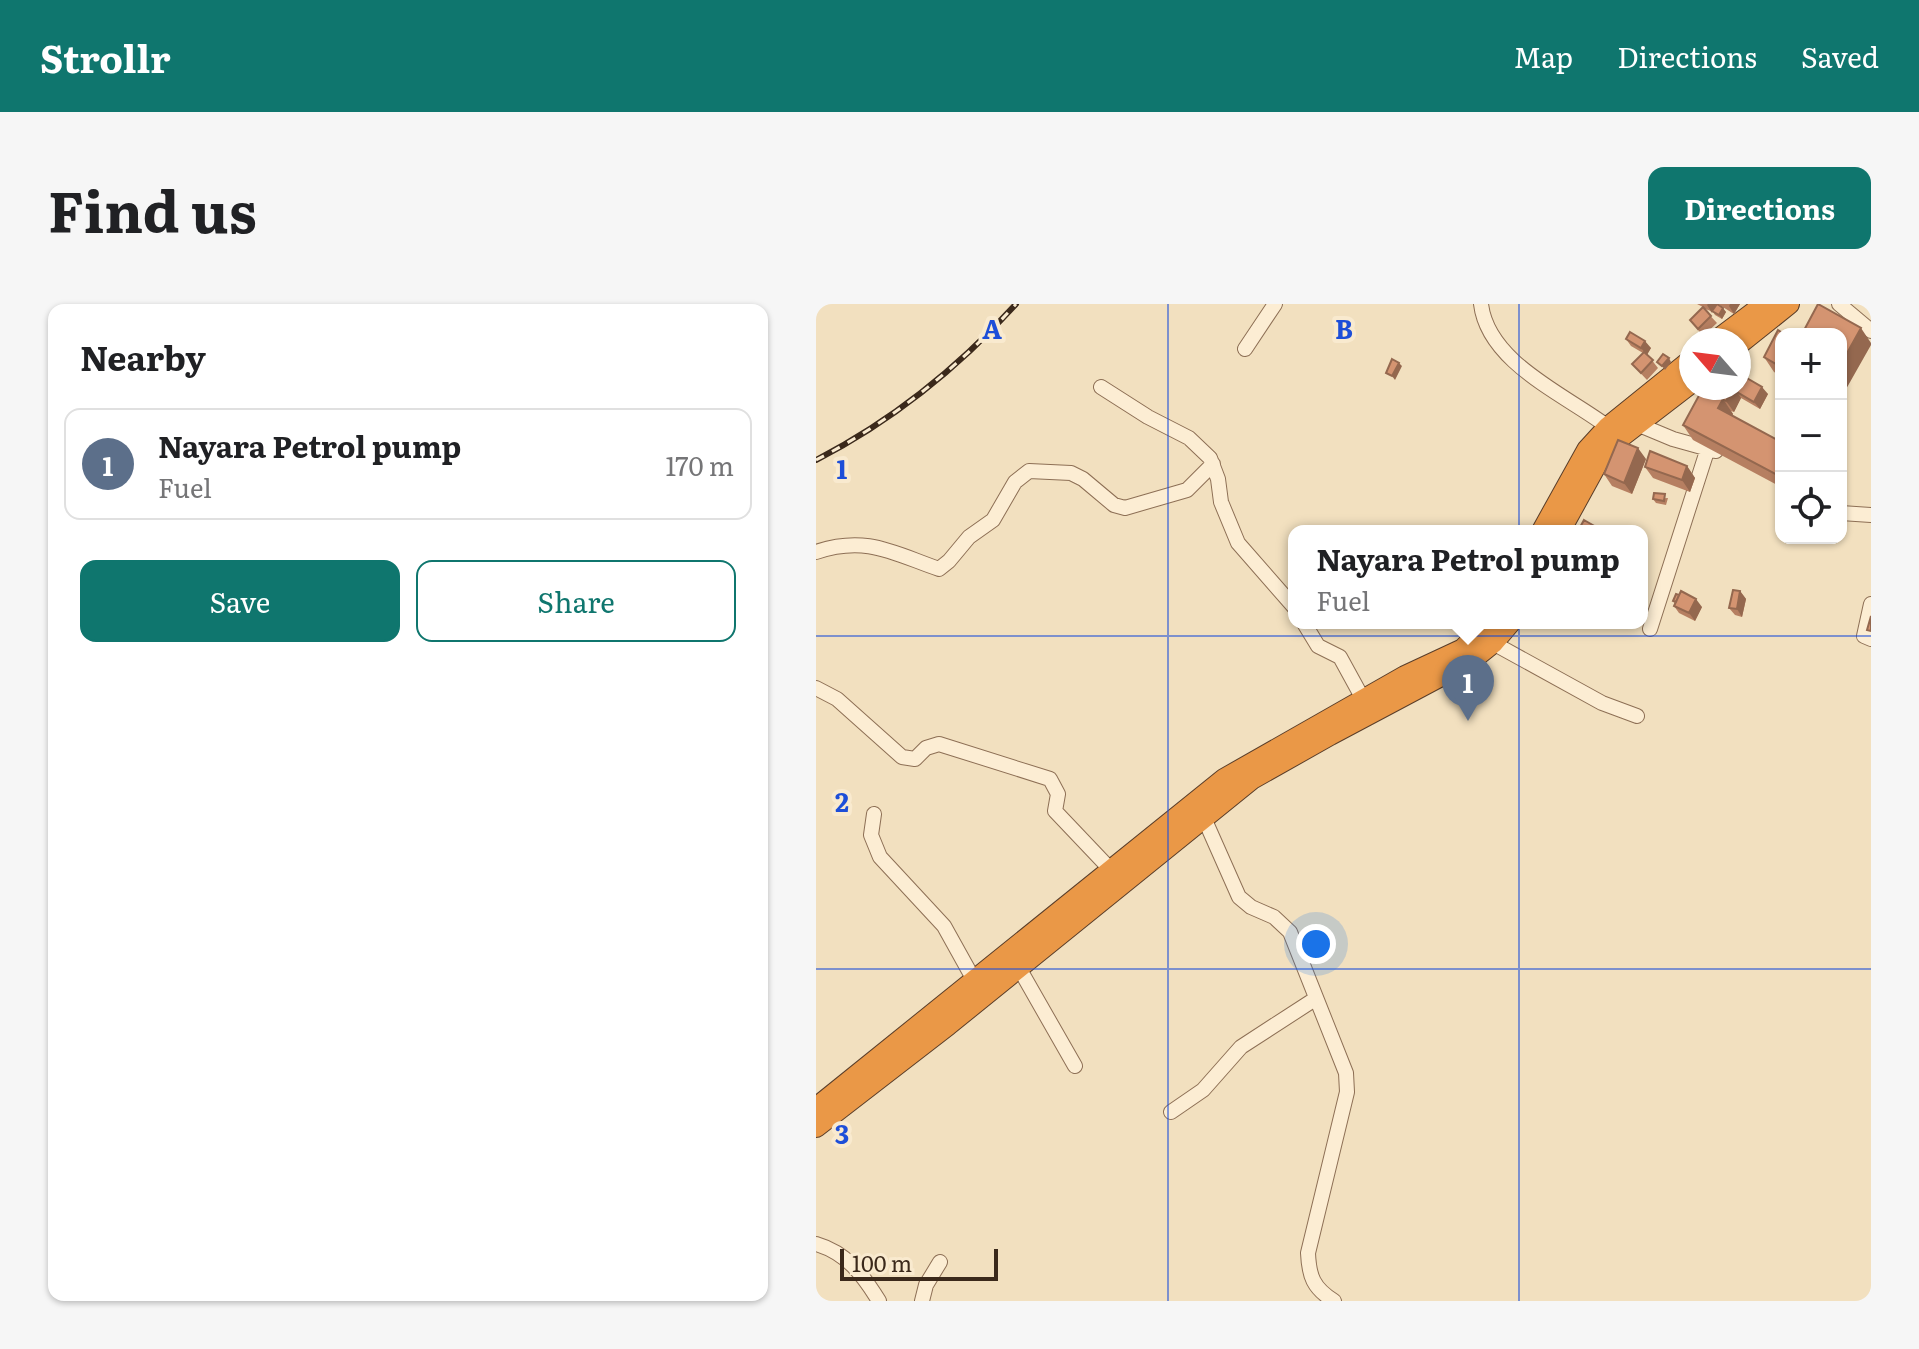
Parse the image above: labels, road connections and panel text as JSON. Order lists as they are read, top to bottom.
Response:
{
  "scale_bar": "100 m",
  "north": "top left",
  "page": {
    "header": "Strollr",
    "nav": ["Map", "Directions", "Saved"],
    "title": "Find us",
    "buttons": [
      "Directions",
      ["Save", "Share"]
    ],
    "heading": "Nearby",
    "map_buttons": ["+", "−"],
    "list": [
      {
        "mark": "1",
        "name": "Nayara Petrol pump",
        "note": "Fuel",
        "value": "170 m"
      }
    ],
    "popup": ["Nayara Petrol pump", "Fuel"],
    "pins": "1",
    "scale": "100 m"
  },
  "grid": {
    "columns": ["A", "B"],
    "rows": ["1", "2", "3"]
  }
}
